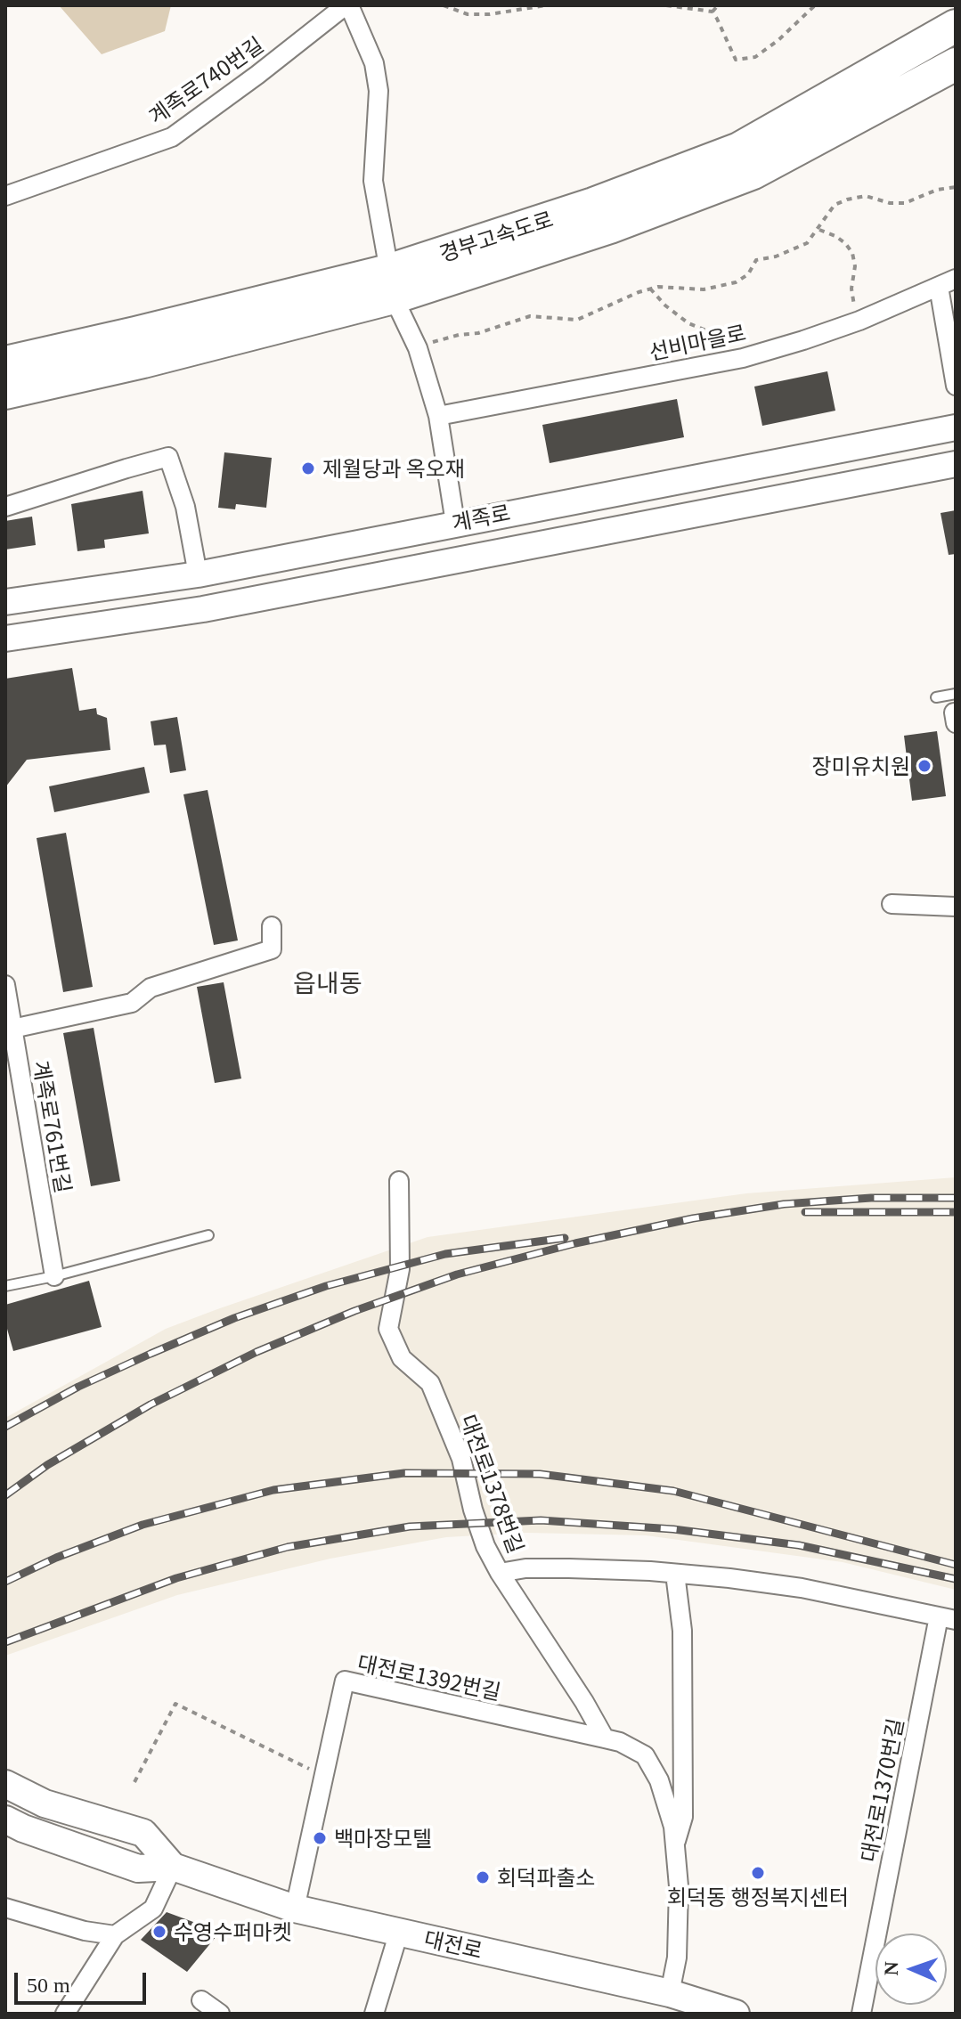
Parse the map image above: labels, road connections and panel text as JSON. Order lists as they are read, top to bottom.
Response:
{
  "streets": {
    "highway": ["경부고속도로"],
    "main road": ["계족로", "대전로"],
    "street": [
      "계족로740번길",
      "선비마을로",
      "계족로761번길",
      "대전로1378번길",
      "대전로1392번길",
      "대전로1370번길"
    ]
  },
  "crossings": [
    ["대전로1378번길", "대전로1392번길"],
    ["대전로1392번길", "대전로"]
  ],
  "districts": ["읍내동"],
  "places": [
    "제월당과 옥오재",
    "장미유치원",
    "백마장모텔",
    "회덕동 행정복지센터",
    "회덕파출소",
    "수영수퍼마켓"
  ],
  "scale_bar": "50 m",
  "north": "left"
}
